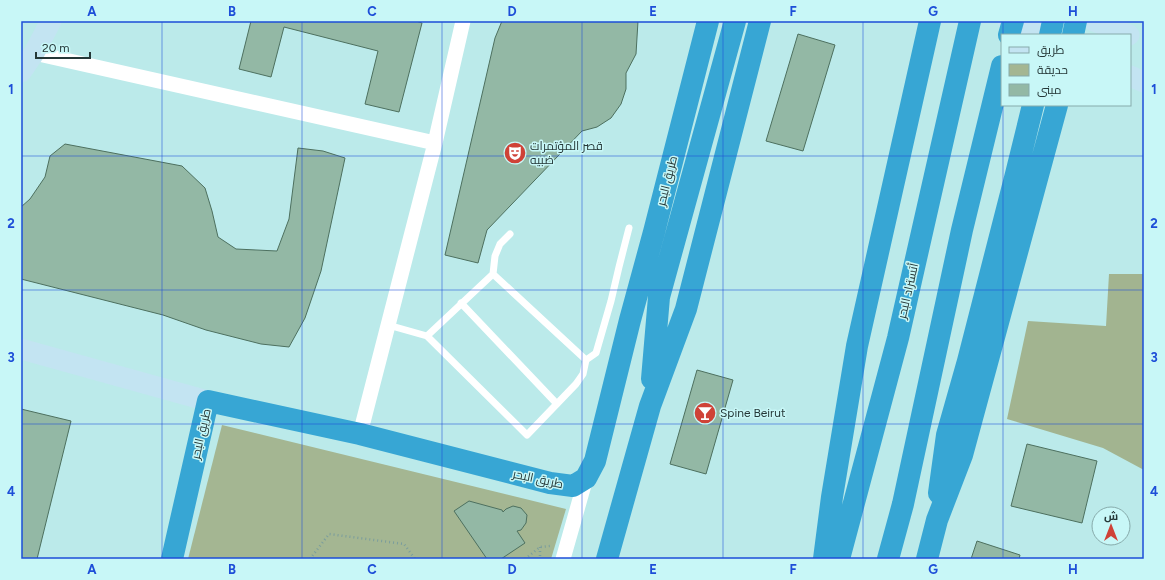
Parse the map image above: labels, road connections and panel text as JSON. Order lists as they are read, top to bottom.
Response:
{
  "streets": {
    "highway": ["طريق البحر", "أتستراد البحر"]
  },
  "places": {
    "theatre": ["قصر المؤتمرات ضبيه"],
    "bar": ["Spine Beirut"]
  },
  "legend": ["طريق", "حديقة", "مبنى"],
  "scale_bar": "20 m",
  "north": "top",
  "grid": {
    "columns": [
      "A",
      "B",
      "C",
      "D",
      "E",
      "F",
      "G",
      "H"
    ],
    "rows": [
      "1",
      "2",
      "3",
      "4"
    ]
  }
}
